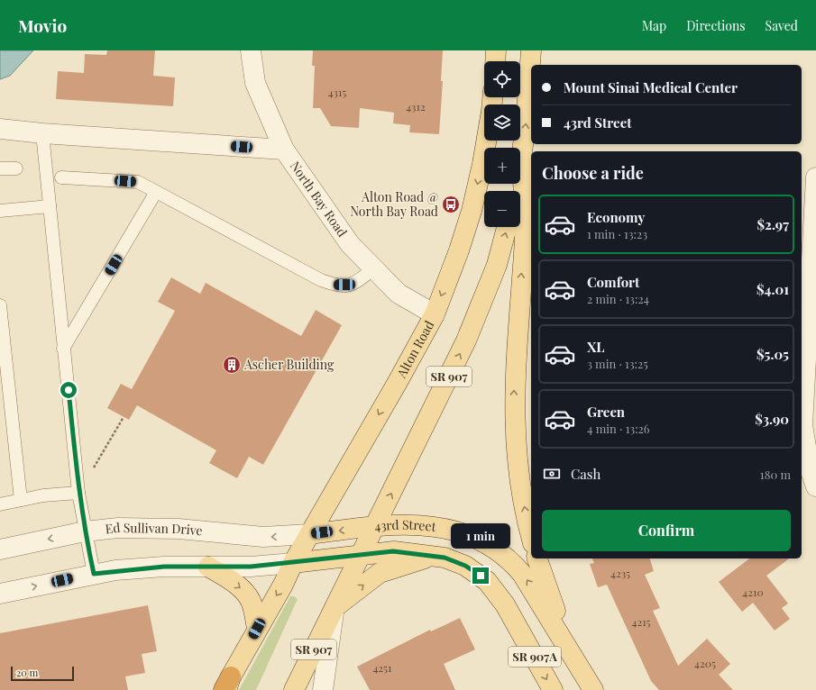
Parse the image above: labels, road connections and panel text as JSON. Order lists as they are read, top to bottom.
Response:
{
  "streets": {
    "main road": [
      "Alton Road",
      "SR 907",
      "43rd Street",
      "SR 907A"
    ],
    "street": ["North Bay Road", "Ed Sullivan Drive"]
  },
  "crossings": [
    ["North Bay Road", "Alton Road"],
    ["Alton Road", "SR 907"],
    ["Alton Road", "43rd Street"],
    ["Alton Road", "Ed Sullivan Drive"],
    ["SR 907", "43rd Street"],
    ["43rd Street", "Ed Sullivan Drive"],
    ["43rd Street", "SR 907A"]
  ],
  "places": {
    "bus stop": ["Alton Road @ North Bay Road"],
    "building": ["Ascher Building"]
  },
  "house_numbers": [
    "4315",
    "4312",
    "4235",
    "4210",
    "4215",
    "4205",
    "4251"
  ],
  "scale_bar": "20 m",
  "page": {
    "header": "Movio",
    "nav": ["Map", "Directions", "Saved"],
    "map_buttons": ["+", "−"],
    "banner": ["Mount Sinai Medical Center", "43rd Street"],
    "heading": "Choose a ride",
    "list": [
      {
        "name": "Economy",
        "note": "1 min · 13:23",
        "value": "$2.97"
      },
      {
        "name": "Comfort",
        "note": "2 min · 13:24",
        "value": "$4.01"
      },
      {
        "name": "XL",
        "note": "3 min · 13:25",
        "value": "$5.05"
      },
      {
        "name": "Green",
        "note": "4 min · 13:26",
        "value": "$3.90"
      }
    ],
    "pay": ["Cash", "180 m"],
    "buttons": "Confirm",
    "bubble": "1 min",
    "scale": "20 m"
  }
}
